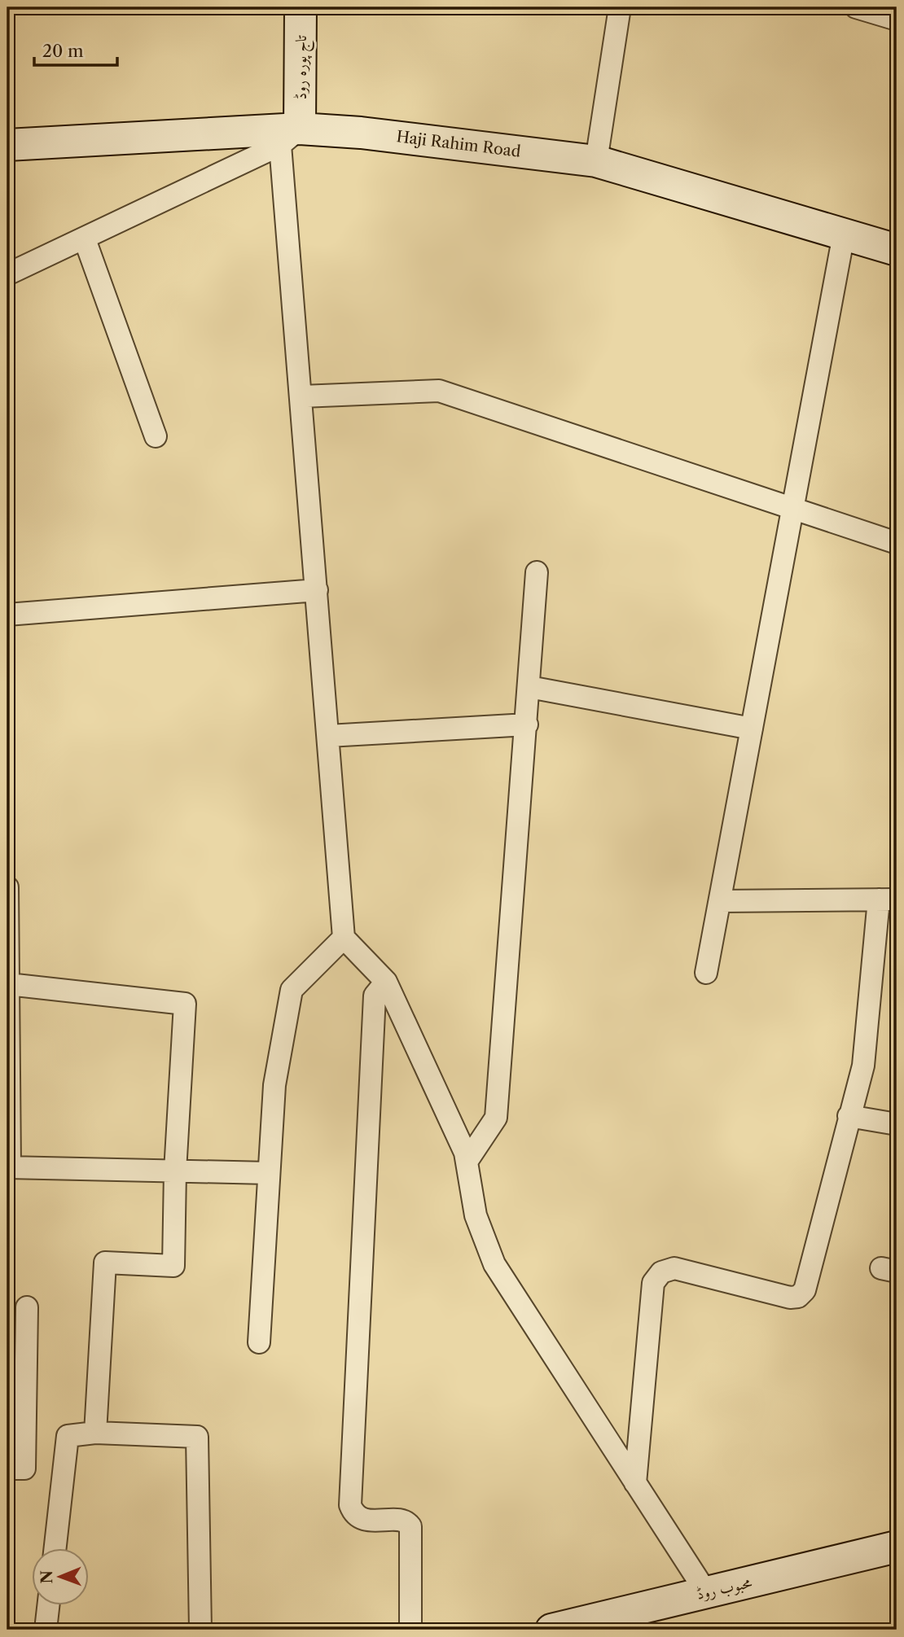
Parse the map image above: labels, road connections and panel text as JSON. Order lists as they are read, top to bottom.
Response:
{
  "streets": {
    "main road": ["تاج پورہ روڈ", "Haji Rahim Road", "محبوب روڈ"]
  },
  "crossings": [
    ["تاج پورہ روڈ", "Haji Rahim Road"]
  ],
  "scale_bar": "20 m",
  "north": "left"
}
